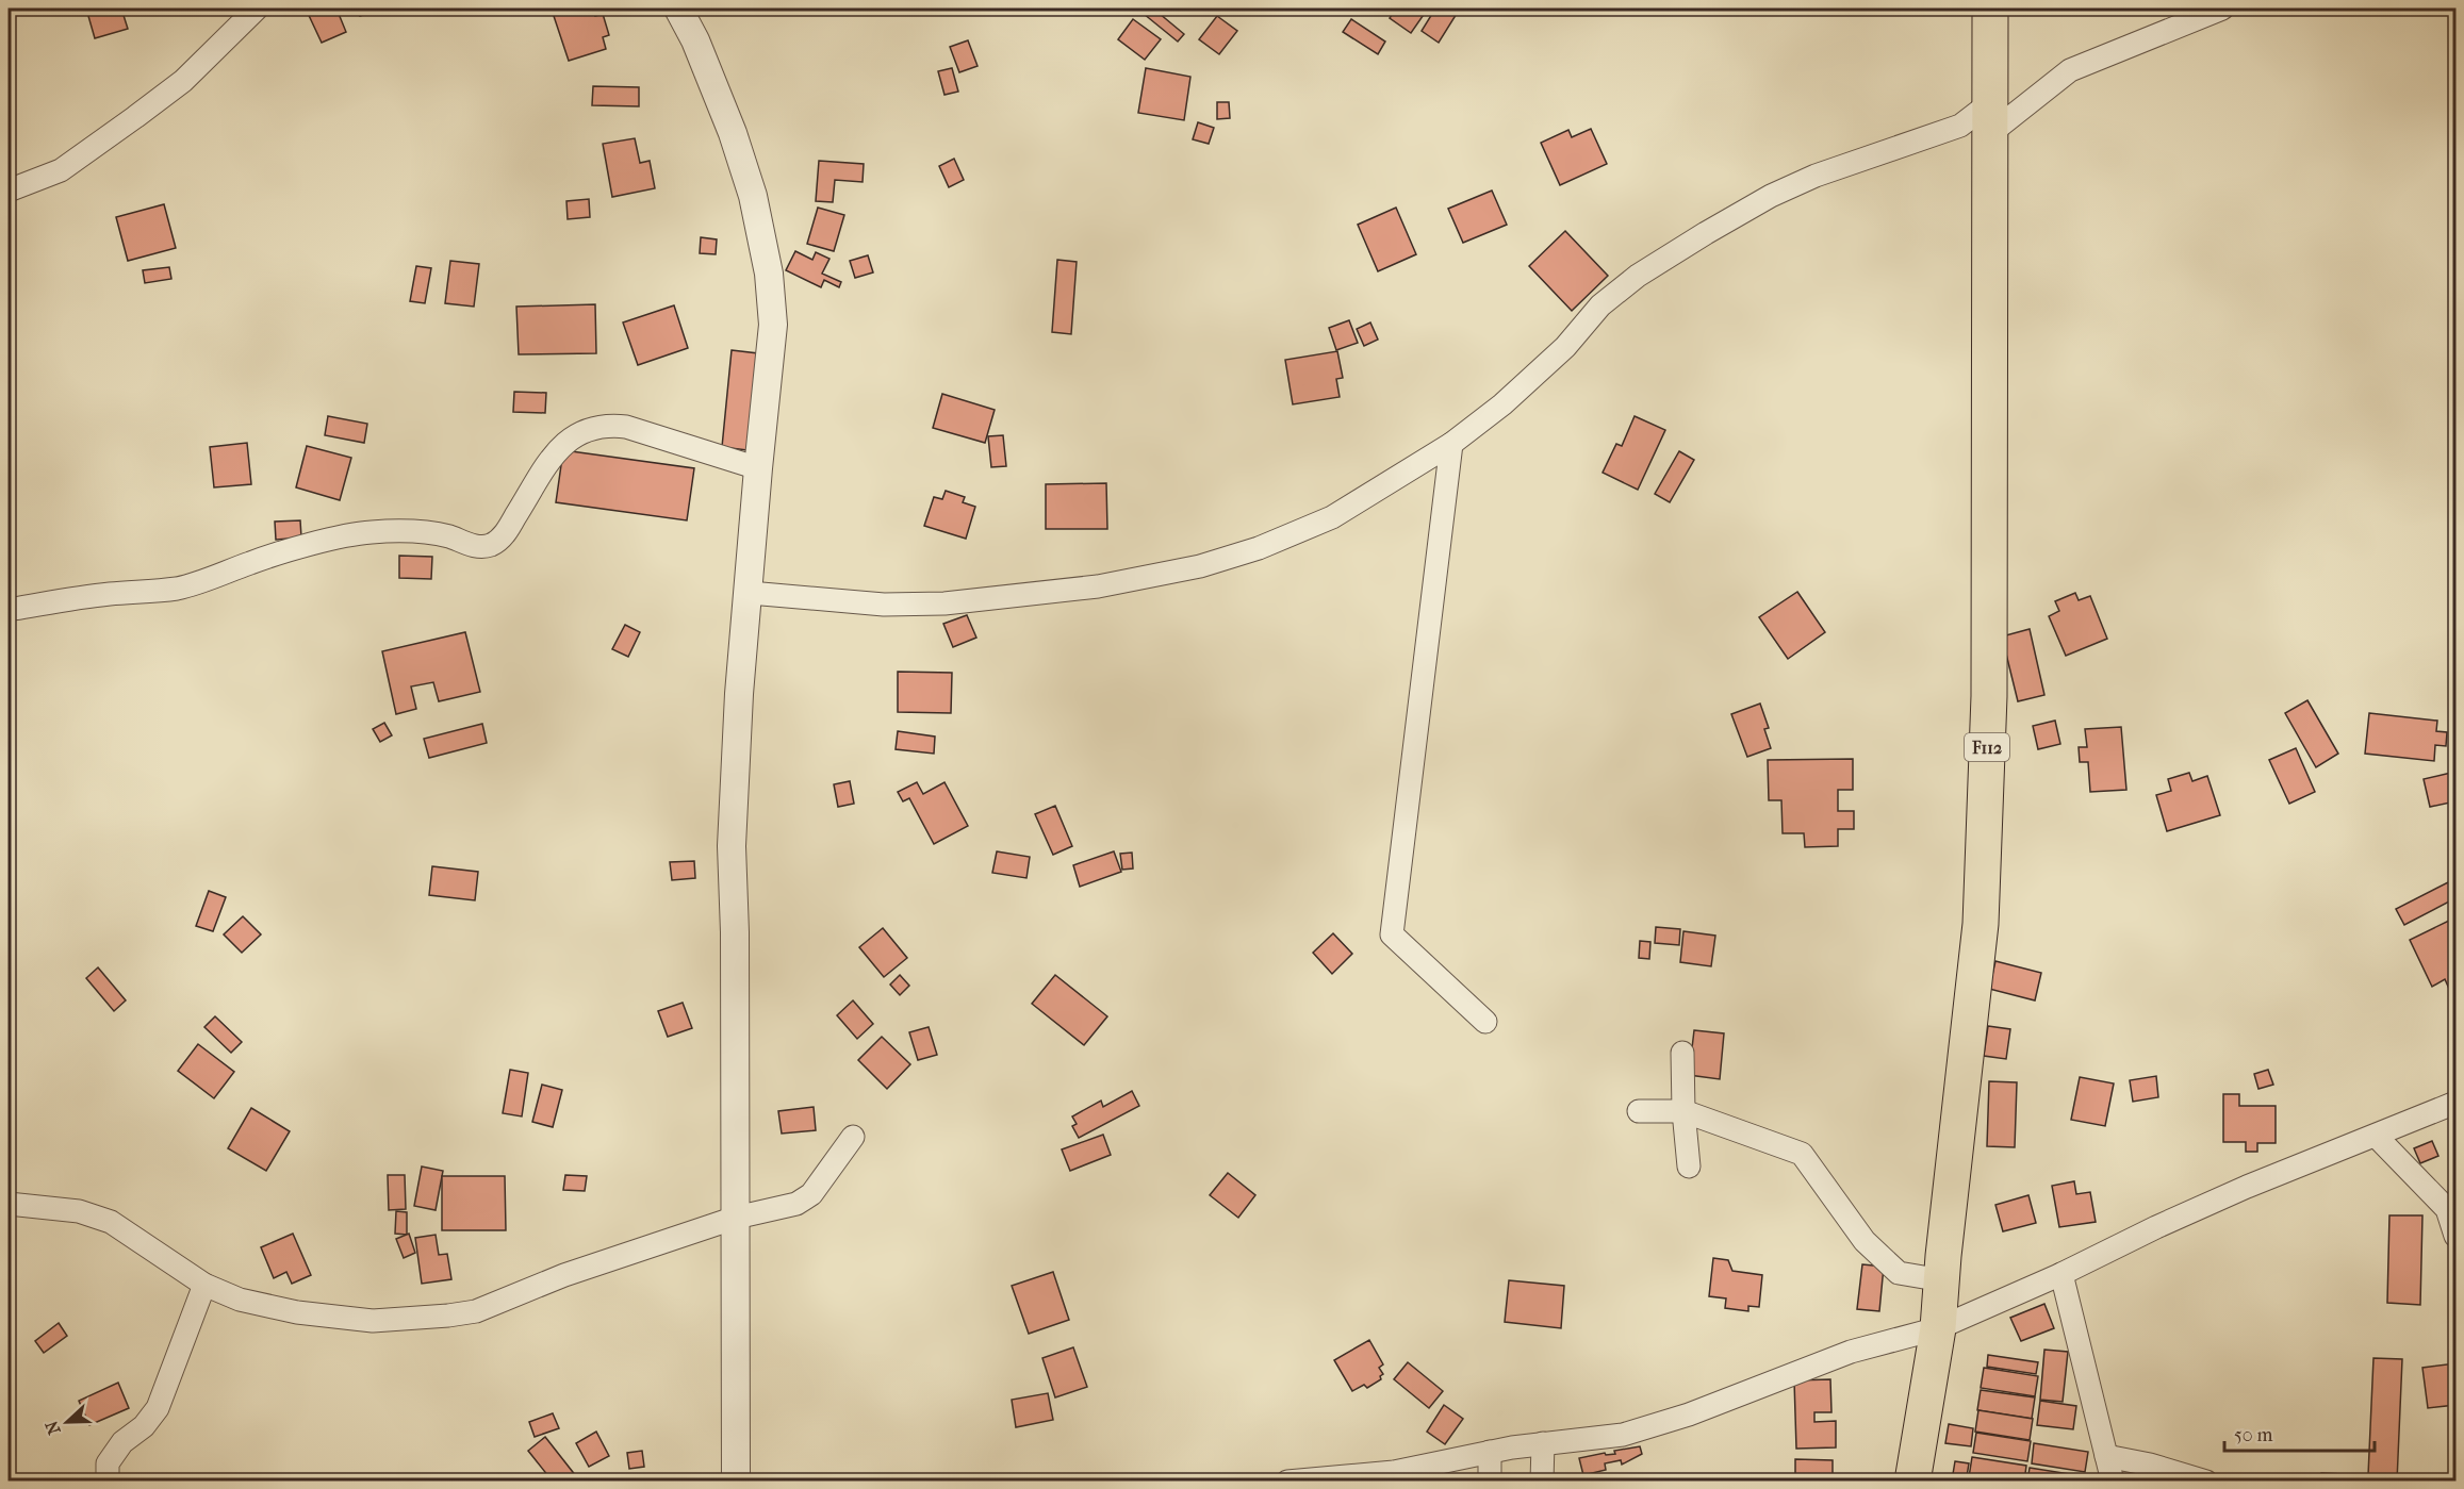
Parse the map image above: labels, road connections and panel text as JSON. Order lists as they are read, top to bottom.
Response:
{
  "streets": {
    "main road": ["F112"]
  },
  "scale_bar": "50 m",
  "north": "left"
}
